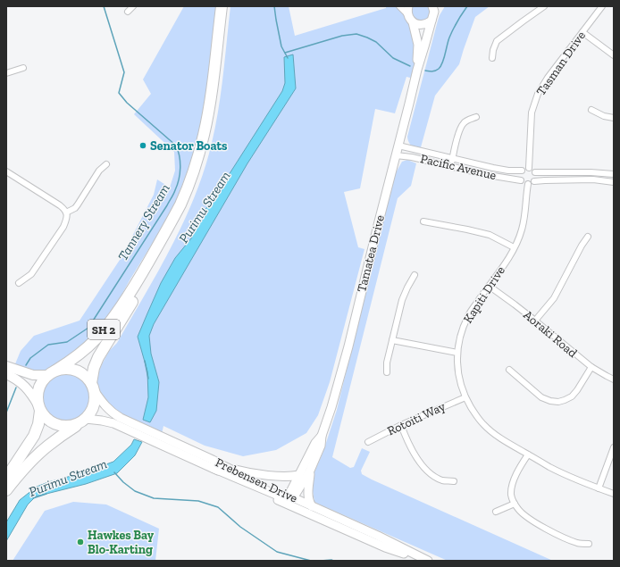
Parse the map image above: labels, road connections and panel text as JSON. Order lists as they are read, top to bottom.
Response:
{
  "streets": {
    "highway": ["SH 2"],
    "main road": ["Tamatea Drive", "Prebensen Drive"],
    "street": [
      "Tasman Drive",
      "Pacific Avenue",
      "Kapiti Drive",
      "Aoraki Road",
      "Rotoiti Way"
    ]
  },
  "crossings": [
    ["Tasman Drive", "Pacific Avenue"],
    ["Tasman Drive", "Kapiti Drive"],
    ["Pacific Avenue", "Tamatea Drive"],
    ["Pacific Avenue", "Kapiti Drive"],
    ["Tamatea Drive", "Prebensen Drive"],
    ["Kapiti Drive", "Aoraki Road"],
    ["Kapiti Drive", "Rotoiti Way"],
    ["SH 2", "Prebensen Drive"]
  ],
  "water": ["Purimu Stream", "Tannery Stream"],
  "places": ["Senator Boats", "Hawkes Bay Blo-Karting"]
}
